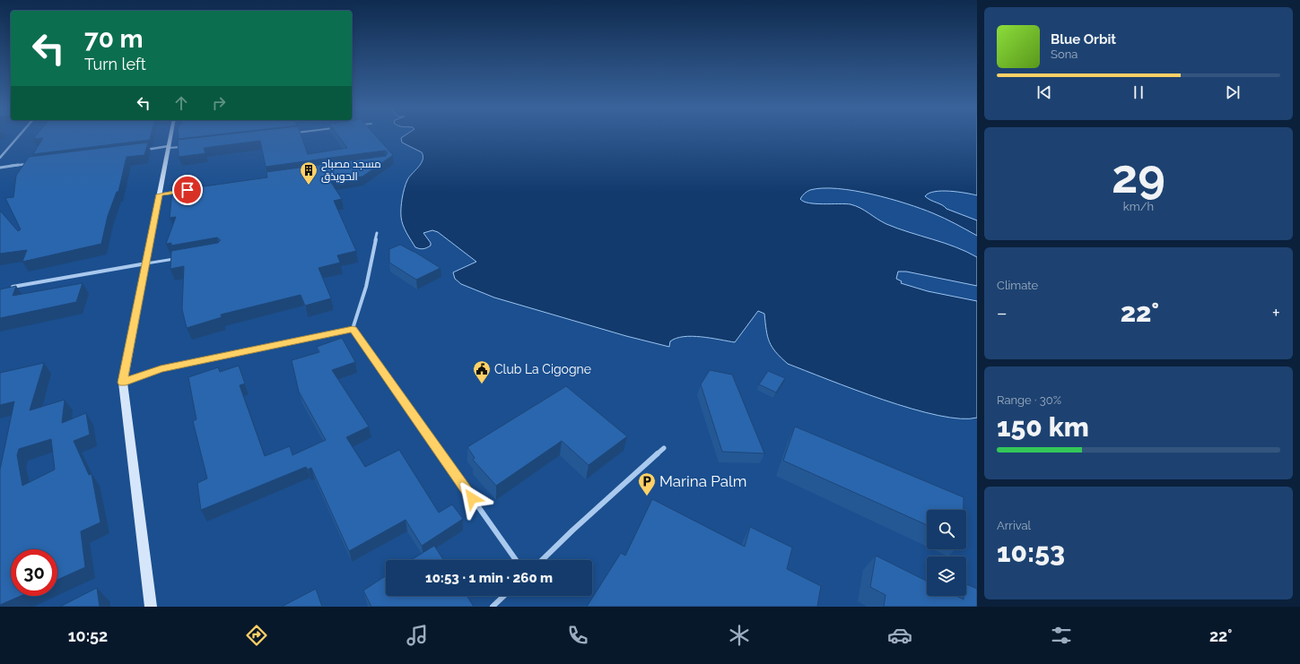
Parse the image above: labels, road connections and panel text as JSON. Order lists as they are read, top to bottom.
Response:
{
  "places": {
    "building": ["مسجد مصباح الحويذق"],
    "public building": ["Club La Cigogne"],
    "parking": ["Marina Palm"]
  },
  "page": {
    "turn": ["70 m", "Turn left"],
    "song": ["Blue Orbit", "Sona"],
    "tile": [
      ["29", "km/h"],
      "Climate",
      ["Range · 30%", "150 km"],
      ["Arrival", "10:53"]
    ],
    "heat": ["−", "22°", "+"],
    "limit": "30",
    "trip": "10:53 · 1 min · 260 m",
    "tabs": ["10:52", "22°"]
  }
}
